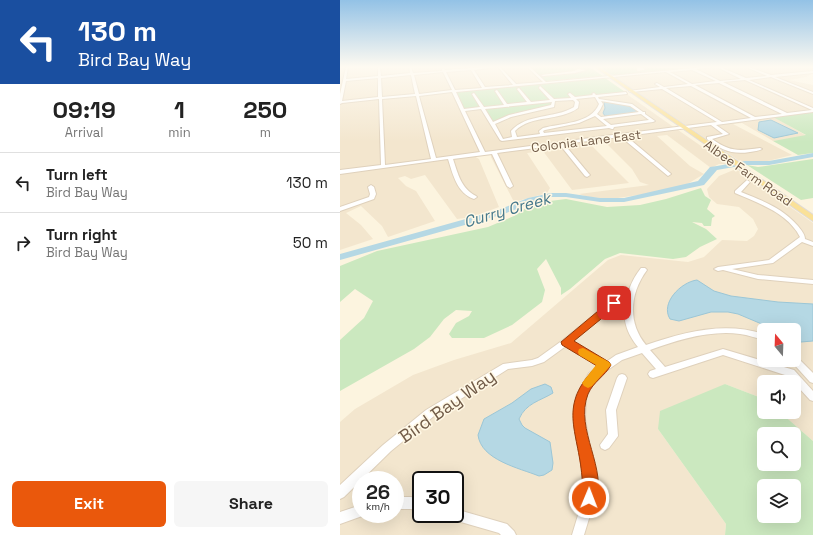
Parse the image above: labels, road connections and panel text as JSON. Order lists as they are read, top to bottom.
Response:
{
  "streets": {
    "main road": ["Albee Farm Road"],
    "street": ["Colonia Lane East", "Bird Bay Way"]
  },
  "crossings": [
    ["Colonia Lane East", "Albee Farm Road"]
  ],
  "water": ["Curry Creek"],
  "north": "top",
  "page": {
    "turn": ["130 m", "Bird Bay Way"],
    "eta": [
      "09:19",
      "Arrival",
      "1",
      "min",
      "250",
      "m"
    ],
    "list": [
      {
        "name": "Turn left",
        "note": "Bird Bay Way",
        "value": "130 m"
      },
      {
        "name": "Turn right",
        "note": "Bird Bay Way",
        "value": "50 m"
      }
    ],
    "speed": "26 km/h",
    "limit": "30",
    "buttons": ["Exit", "Share"]
  }
}
